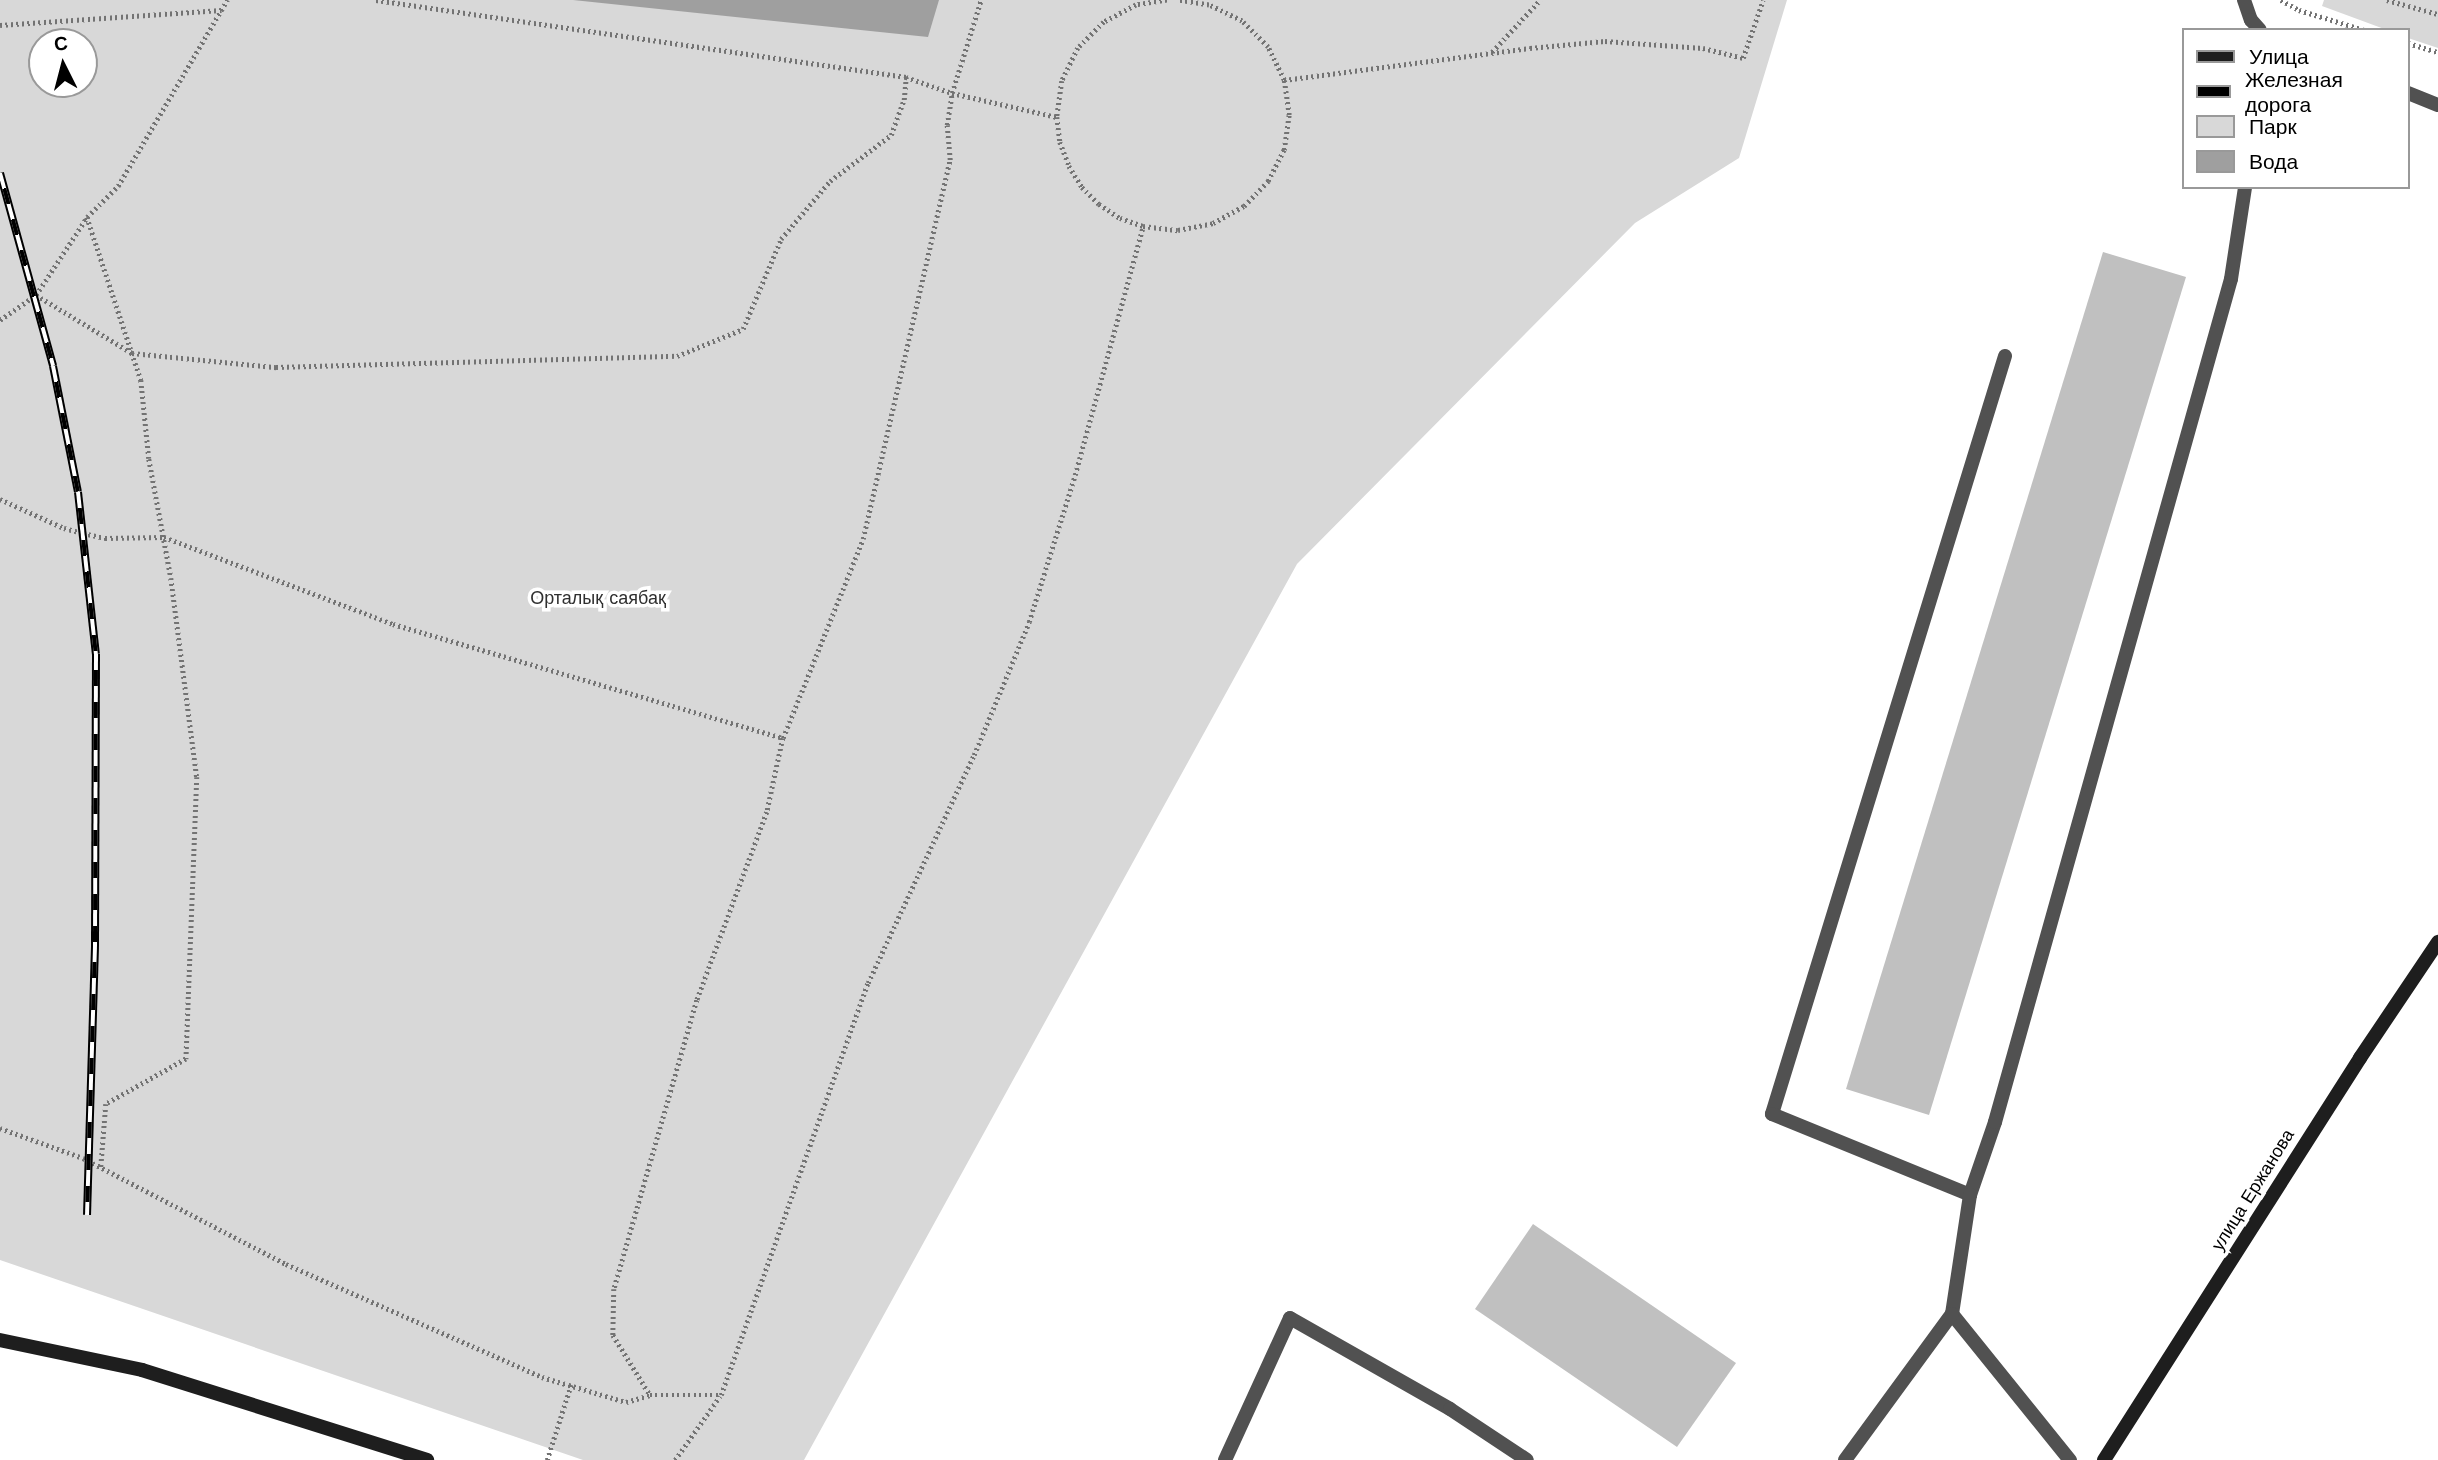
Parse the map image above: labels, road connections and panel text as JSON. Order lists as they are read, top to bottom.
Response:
{
  "streets": {
    "street": ["улица Ержанова"]
  },
  "parks": ["Орталық саябақ"],
  "legend": [
    "Улица",
    "Железная дорога",
    "Парк",
    "Вода"
  ],
  "north": "top"
}
